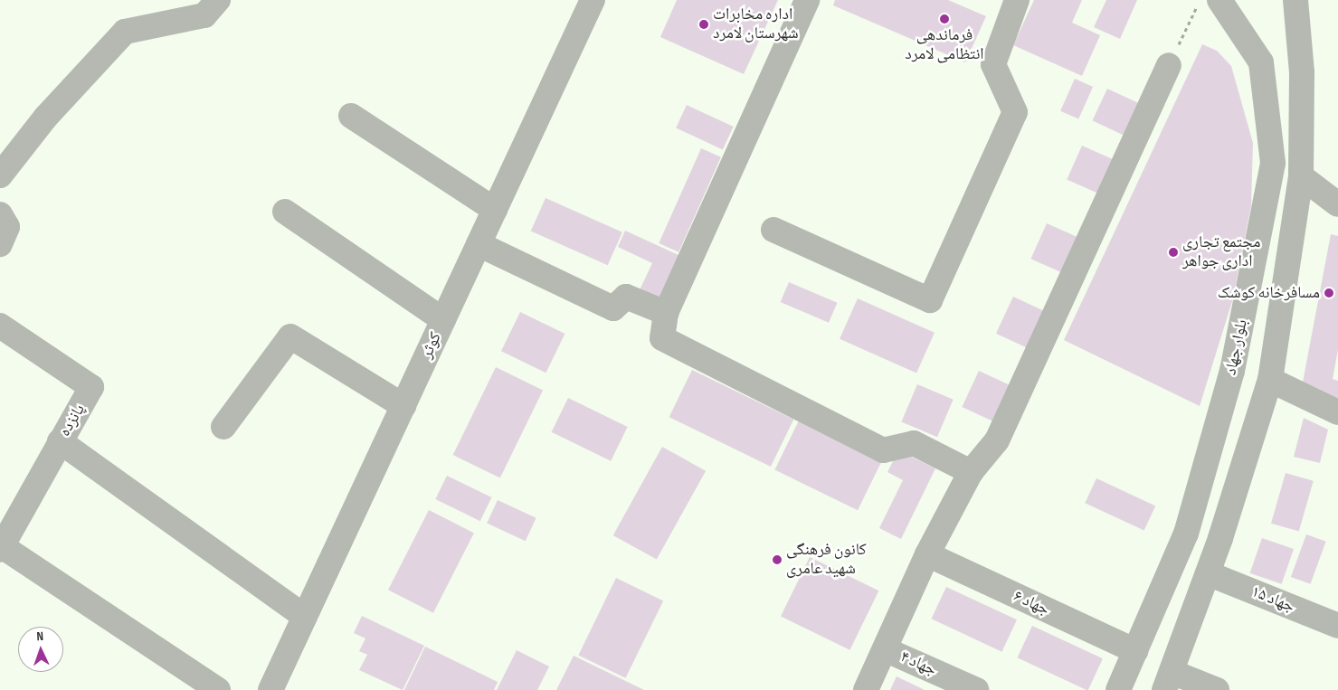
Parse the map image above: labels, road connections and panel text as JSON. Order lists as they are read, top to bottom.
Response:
{
  "streets": {
    "street": [
      "کوثر",
      "بلوار جهاد",
      "پانزده",
      "جهاد ۱۵",
      "جهاد ۶",
      "جهاد ۴"
    ]
  },
  "crossings": [
    ["بلوار جهاد", "جهاد ۶"]
  ],
  "places": [
    "فرماندهی انتظامی لامرد",
    "اداره مخابرات شهرستان لامرد",
    "مجتمع تجاری اداری جواهر",
    "مسافرخانه کوشک",
    "کانون فرهنگی شهید عامری"
  ],
  "north": "top"
}
